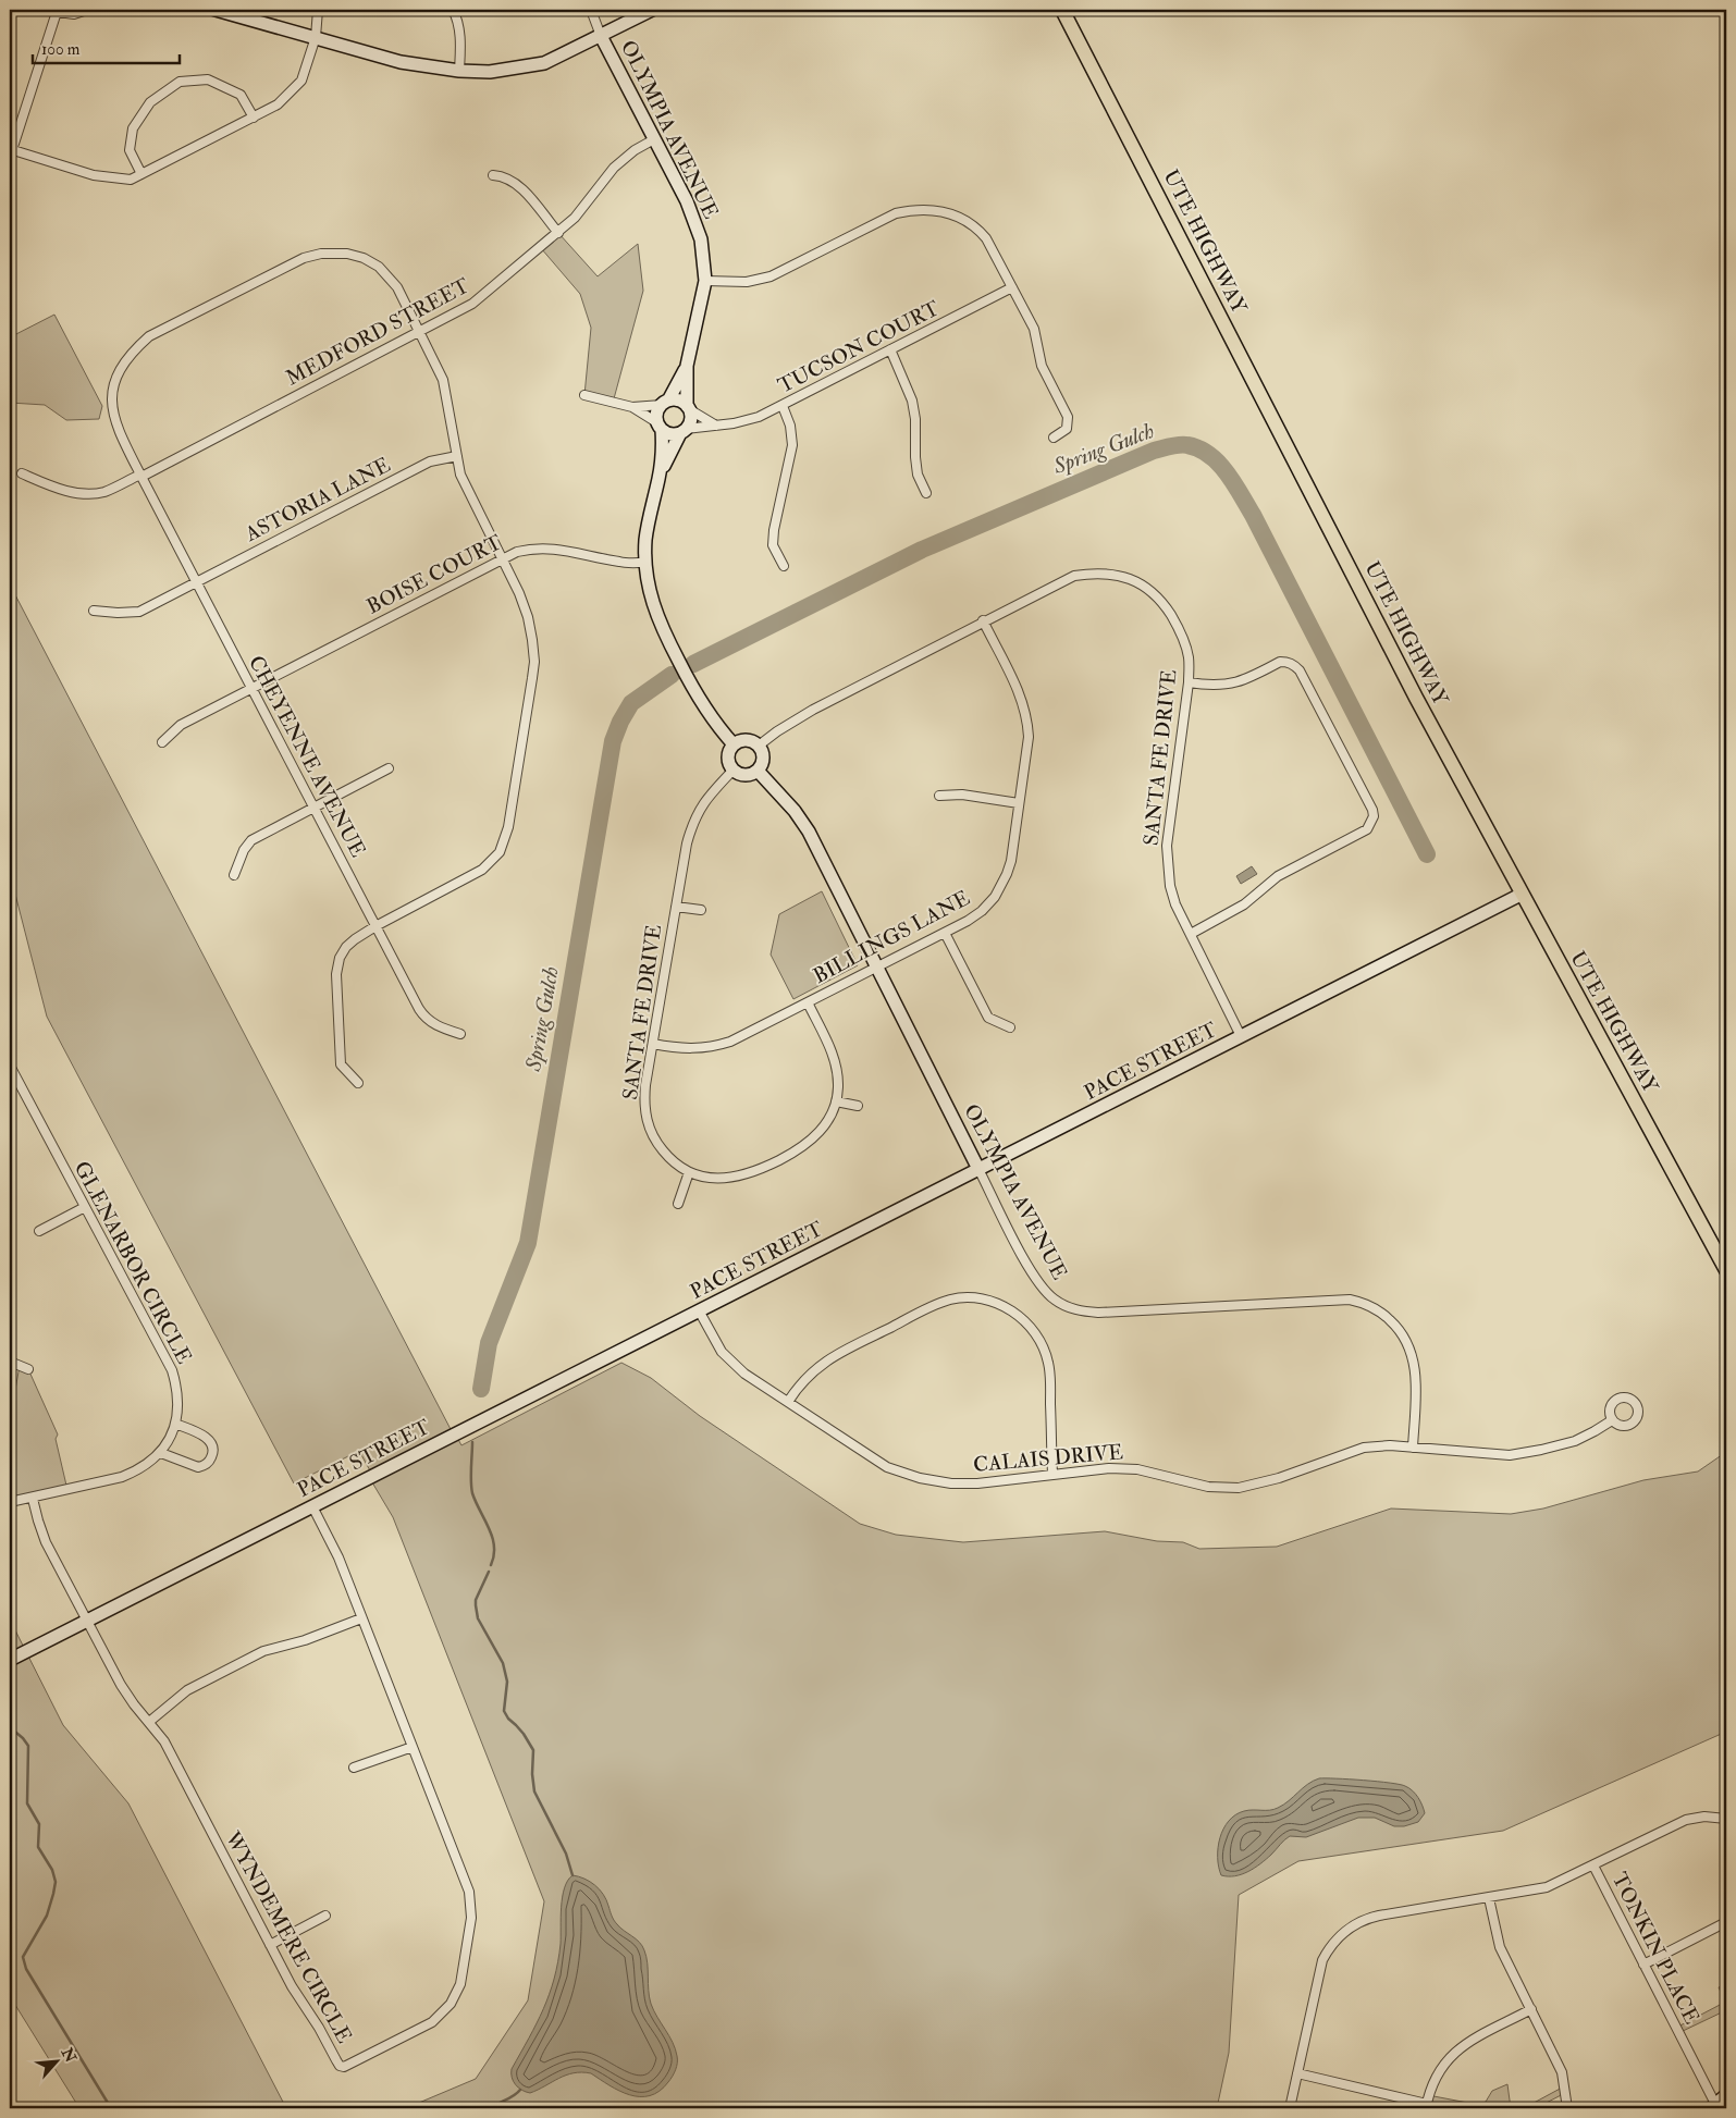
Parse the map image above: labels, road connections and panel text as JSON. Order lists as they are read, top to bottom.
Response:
{
  "streets": {
    "main road": ["UTE HIGHWAY"],
    "street": [
      "OLYMPIA AVENUE",
      "MEDFORD STREET",
      "TUCSON COURT",
      "ASTORIA LANE",
      "BOISE COURT",
      "CHEYENNE AVENUE",
      "SANTA FE DRIVE",
      "BILLINGS LANE",
      "PACE STREET",
      "GLENARBOR CIRCLE",
      "CALAIS DRIVE",
      "WYNDEMERE CIRCLE",
      "TONKIN PLACE"
    ]
  },
  "crossings": [
    ["OLYMPIA AVENUE", "MEDFORD STREET"],
    ["OLYMPIA AVENUE", "TUCSON COURT"],
    ["OLYMPIA AVENUE", "SANTA FE DRIVE"],
    ["OLYMPIA AVENUE", "BILLINGS LANE"],
    ["OLYMPIA AVENUE", "PACE STREET"],
    ["OLYMPIA AVENUE", "CALAIS DRIVE"],
    ["UTE HIGHWAY", "PACE STREET"],
    ["MEDFORD STREET", "CHEYENNE AVENUE"],
    ["ASTORIA LANE", "CHEYENNE AVENUE"],
    ["BOISE COURT", "CHEYENNE AVENUE"],
    ["SANTA FE DRIVE", "BILLINGS LANE"],
    ["SANTA FE DRIVE", "PACE STREET"],
    ["PACE STREET", "CALAIS DRIVE"],
    ["PACE STREET", "WYNDEMERE CIRCLE"],
    ["GLENARBOR CIRCLE", "WYNDEMERE CIRCLE"]
  ],
  "water": ["Spring Gulch"],
  "scale_bar": "100 m",
  "north": "top right"
}
